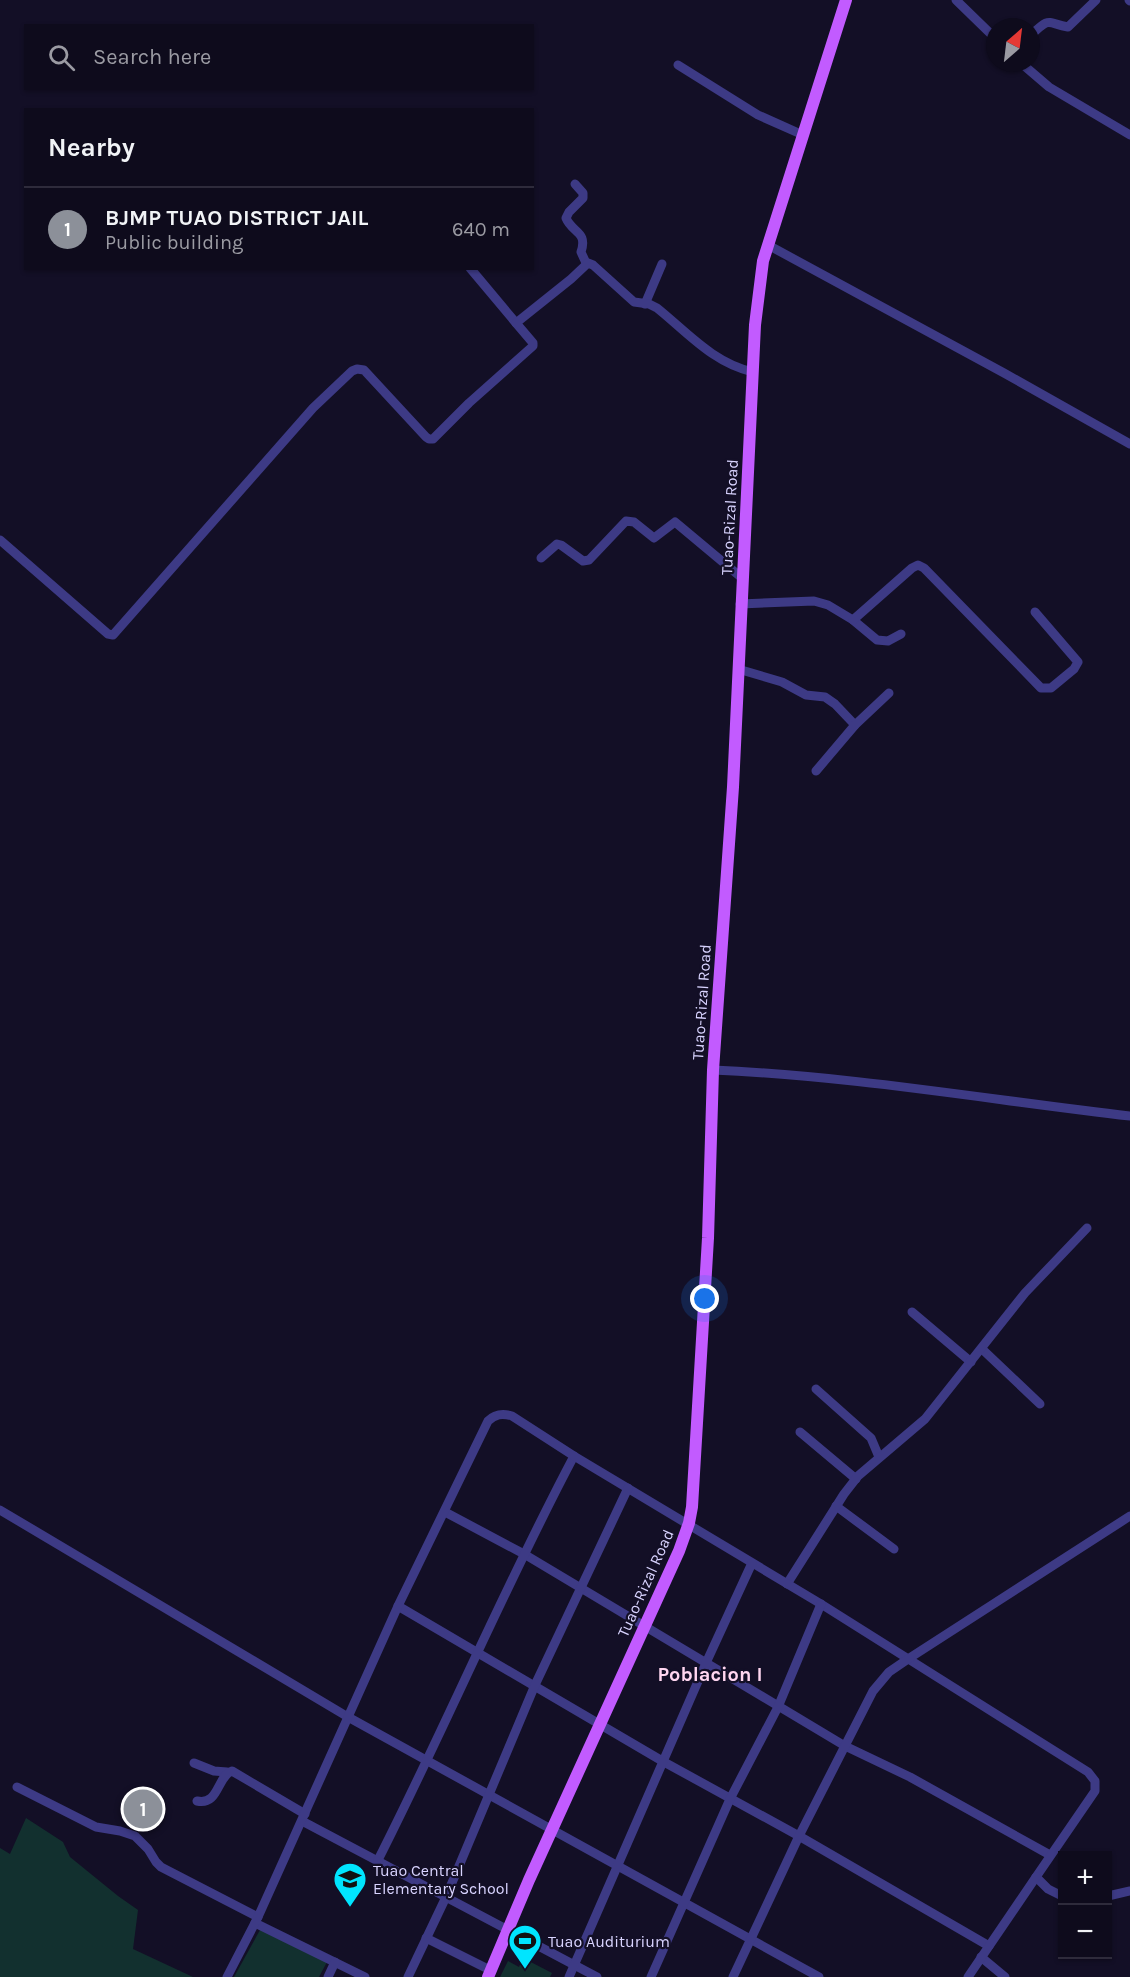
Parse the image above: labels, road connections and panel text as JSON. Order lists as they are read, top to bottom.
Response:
{
  "streets": {
    "main road": ["Tuao-Rizal Road"]
  },
  "districts": ["Poblacion I"],
  "places": {
    "school or university": ["Tuao Central Elementary School"],
    "sports": ["Tuao Auditurium"]
  },
  "north": "top right",
  "page": {
    "search": "Search here",
    "heading": "Nearby",
    "list": [
      {
        "mark": "1",
        "name": "BJMP TUAO DISTRICT JAIL",
        "note": "Public building",
        "value": "640 m"
      }
    ],
    "pins": "1",
    "map_buttons": ["+", "−"]
  }
}
